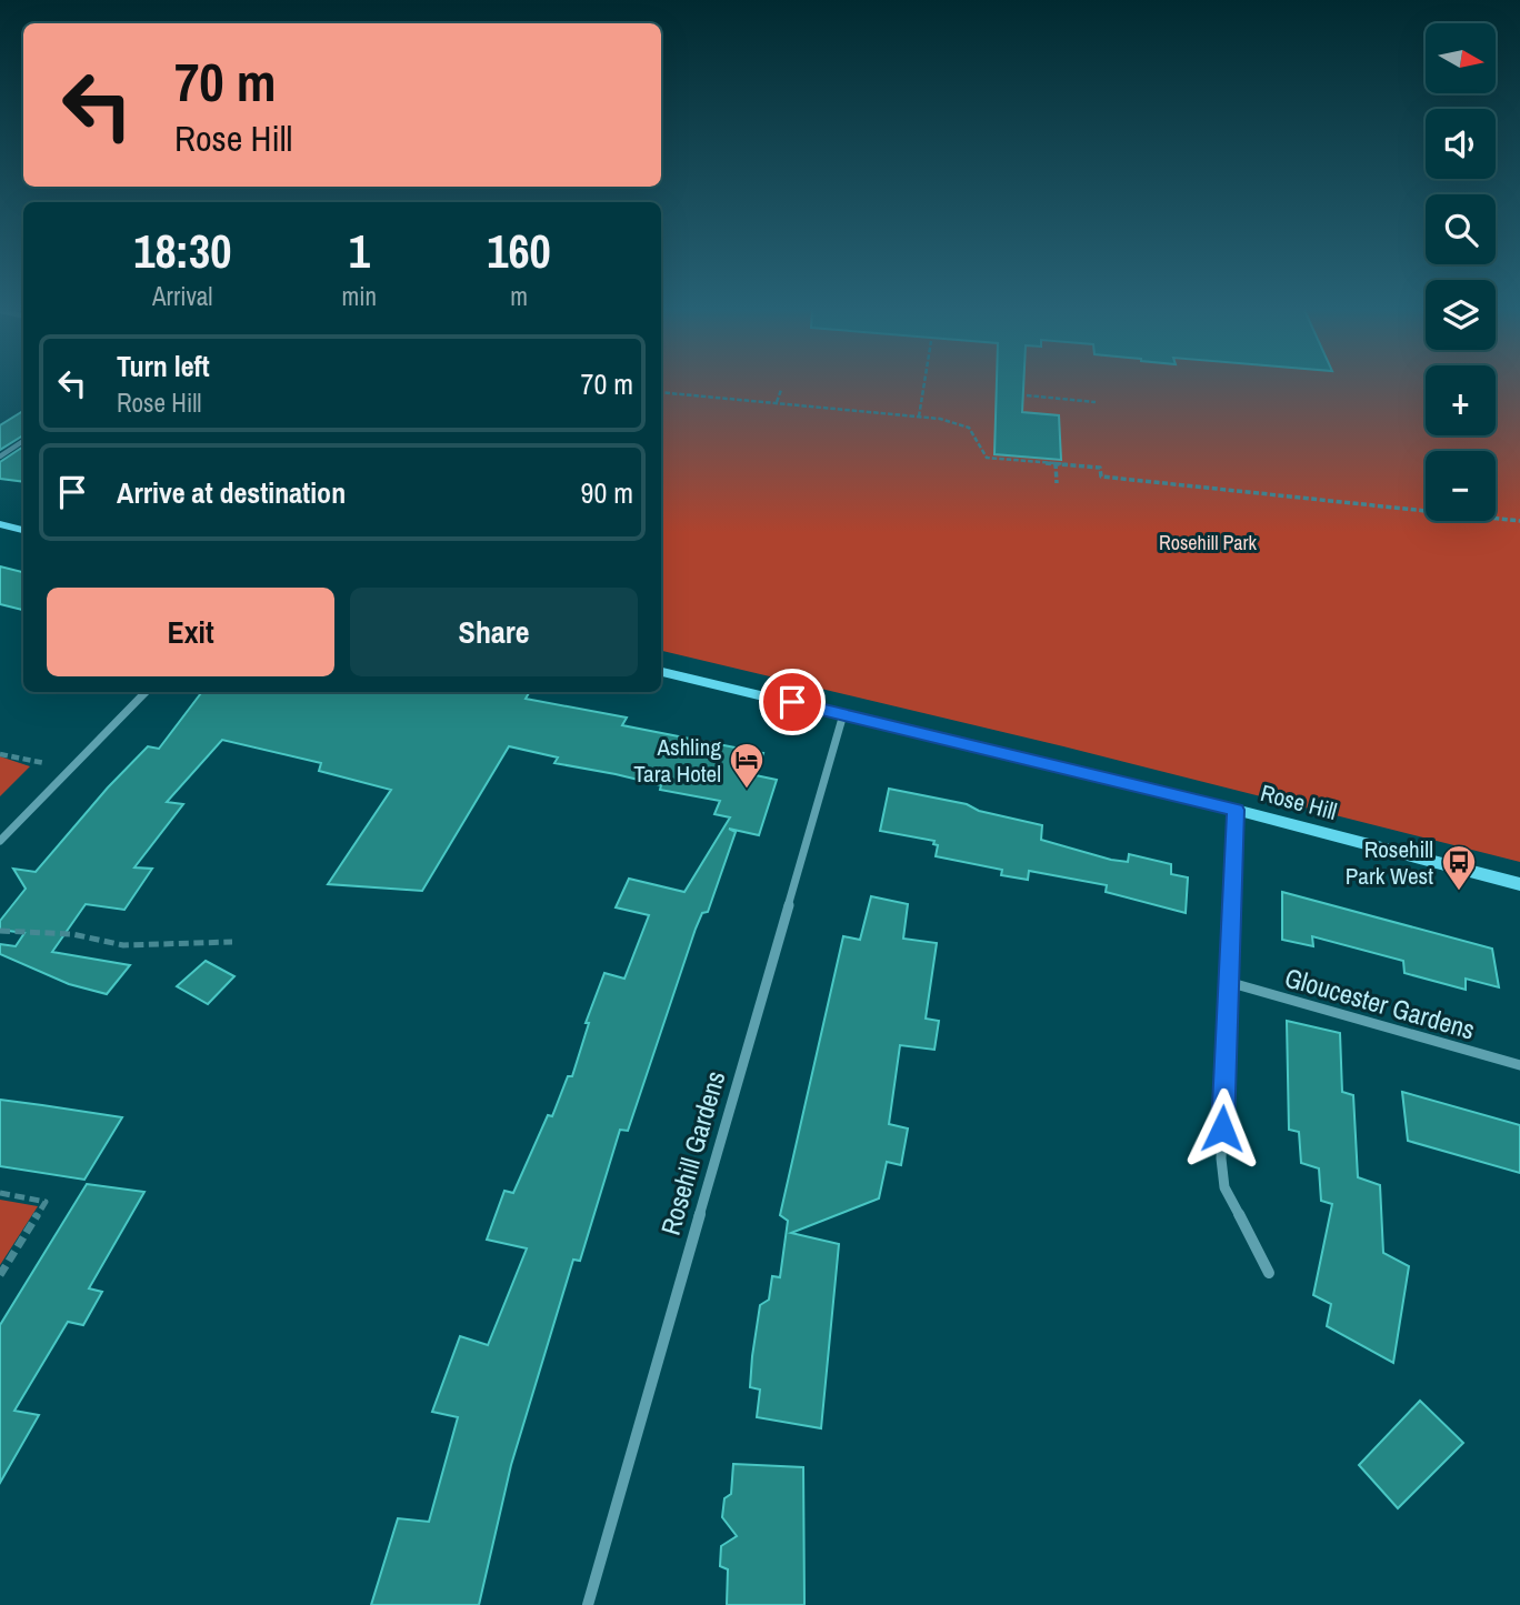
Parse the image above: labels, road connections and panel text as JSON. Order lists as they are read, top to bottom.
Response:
{
  "streets": {
    "main road": ["Rose Hill"],
    "street": ["Gloucester Gardens", "Rosehill Gardens"]
  },
  "crossings": [
    ["Rose Hill", "Rosehill Gardens"]
  ],
  "parks": ["Rosehill Park"],
  "places": {
    "hotel": ["Ashling Tara Hotel"],
    "bus stop": ["Rosehill Park West"]
  },
  "north": "right",
  "page": {
    "map_buttons": ["+", "−"],
    "turn": ["70 m", "Rose Hill"],
    "eta": [
      "18:30",
      "Arrival",
      "1",
      "min",
      "160",
      "m"
    ],
    "list": [
      {
        "name": "Turn left",
        "note": "Rose Hill",
        "value": "70 m"
      },
      {
        "name": "Arrive at destination",
        "value": "90 m"
      }
    ],
    "buttons": ["Exit", "Share"]
  }
}
